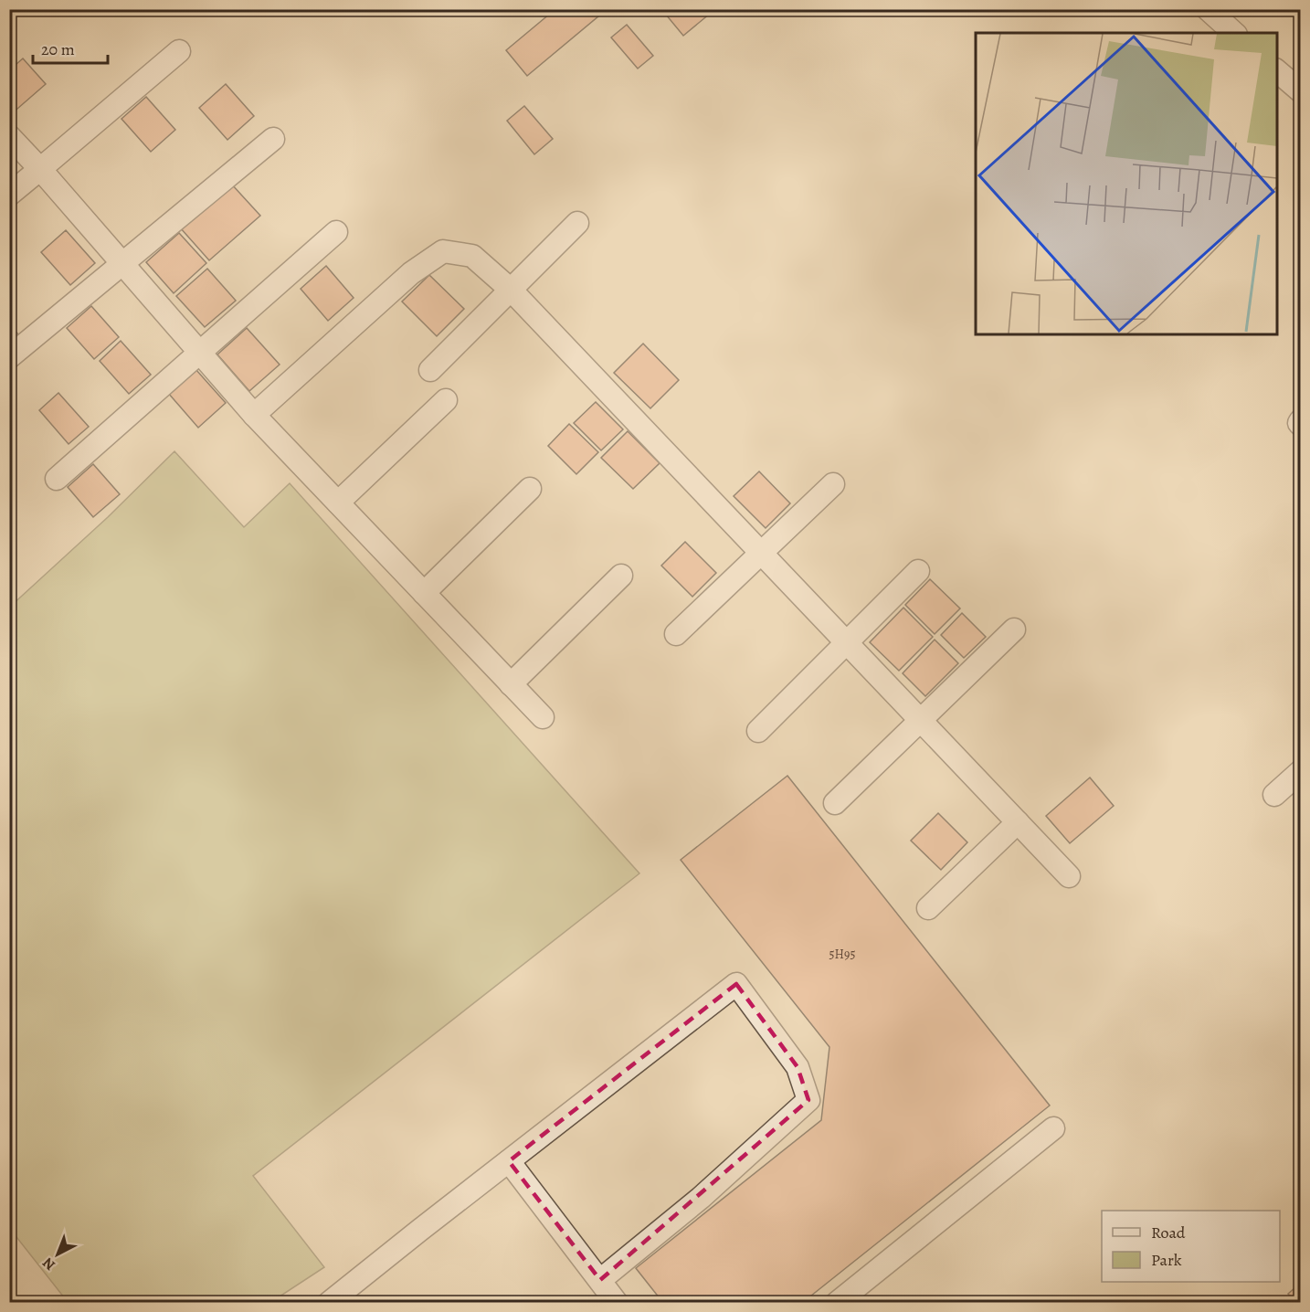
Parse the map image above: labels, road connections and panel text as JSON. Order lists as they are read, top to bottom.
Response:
{
  "house_numbers": ["5H95"],
  "legend": ["Road", "Park"],
  "scale_bar": "20 m",
  "north": "bottom left"
}
